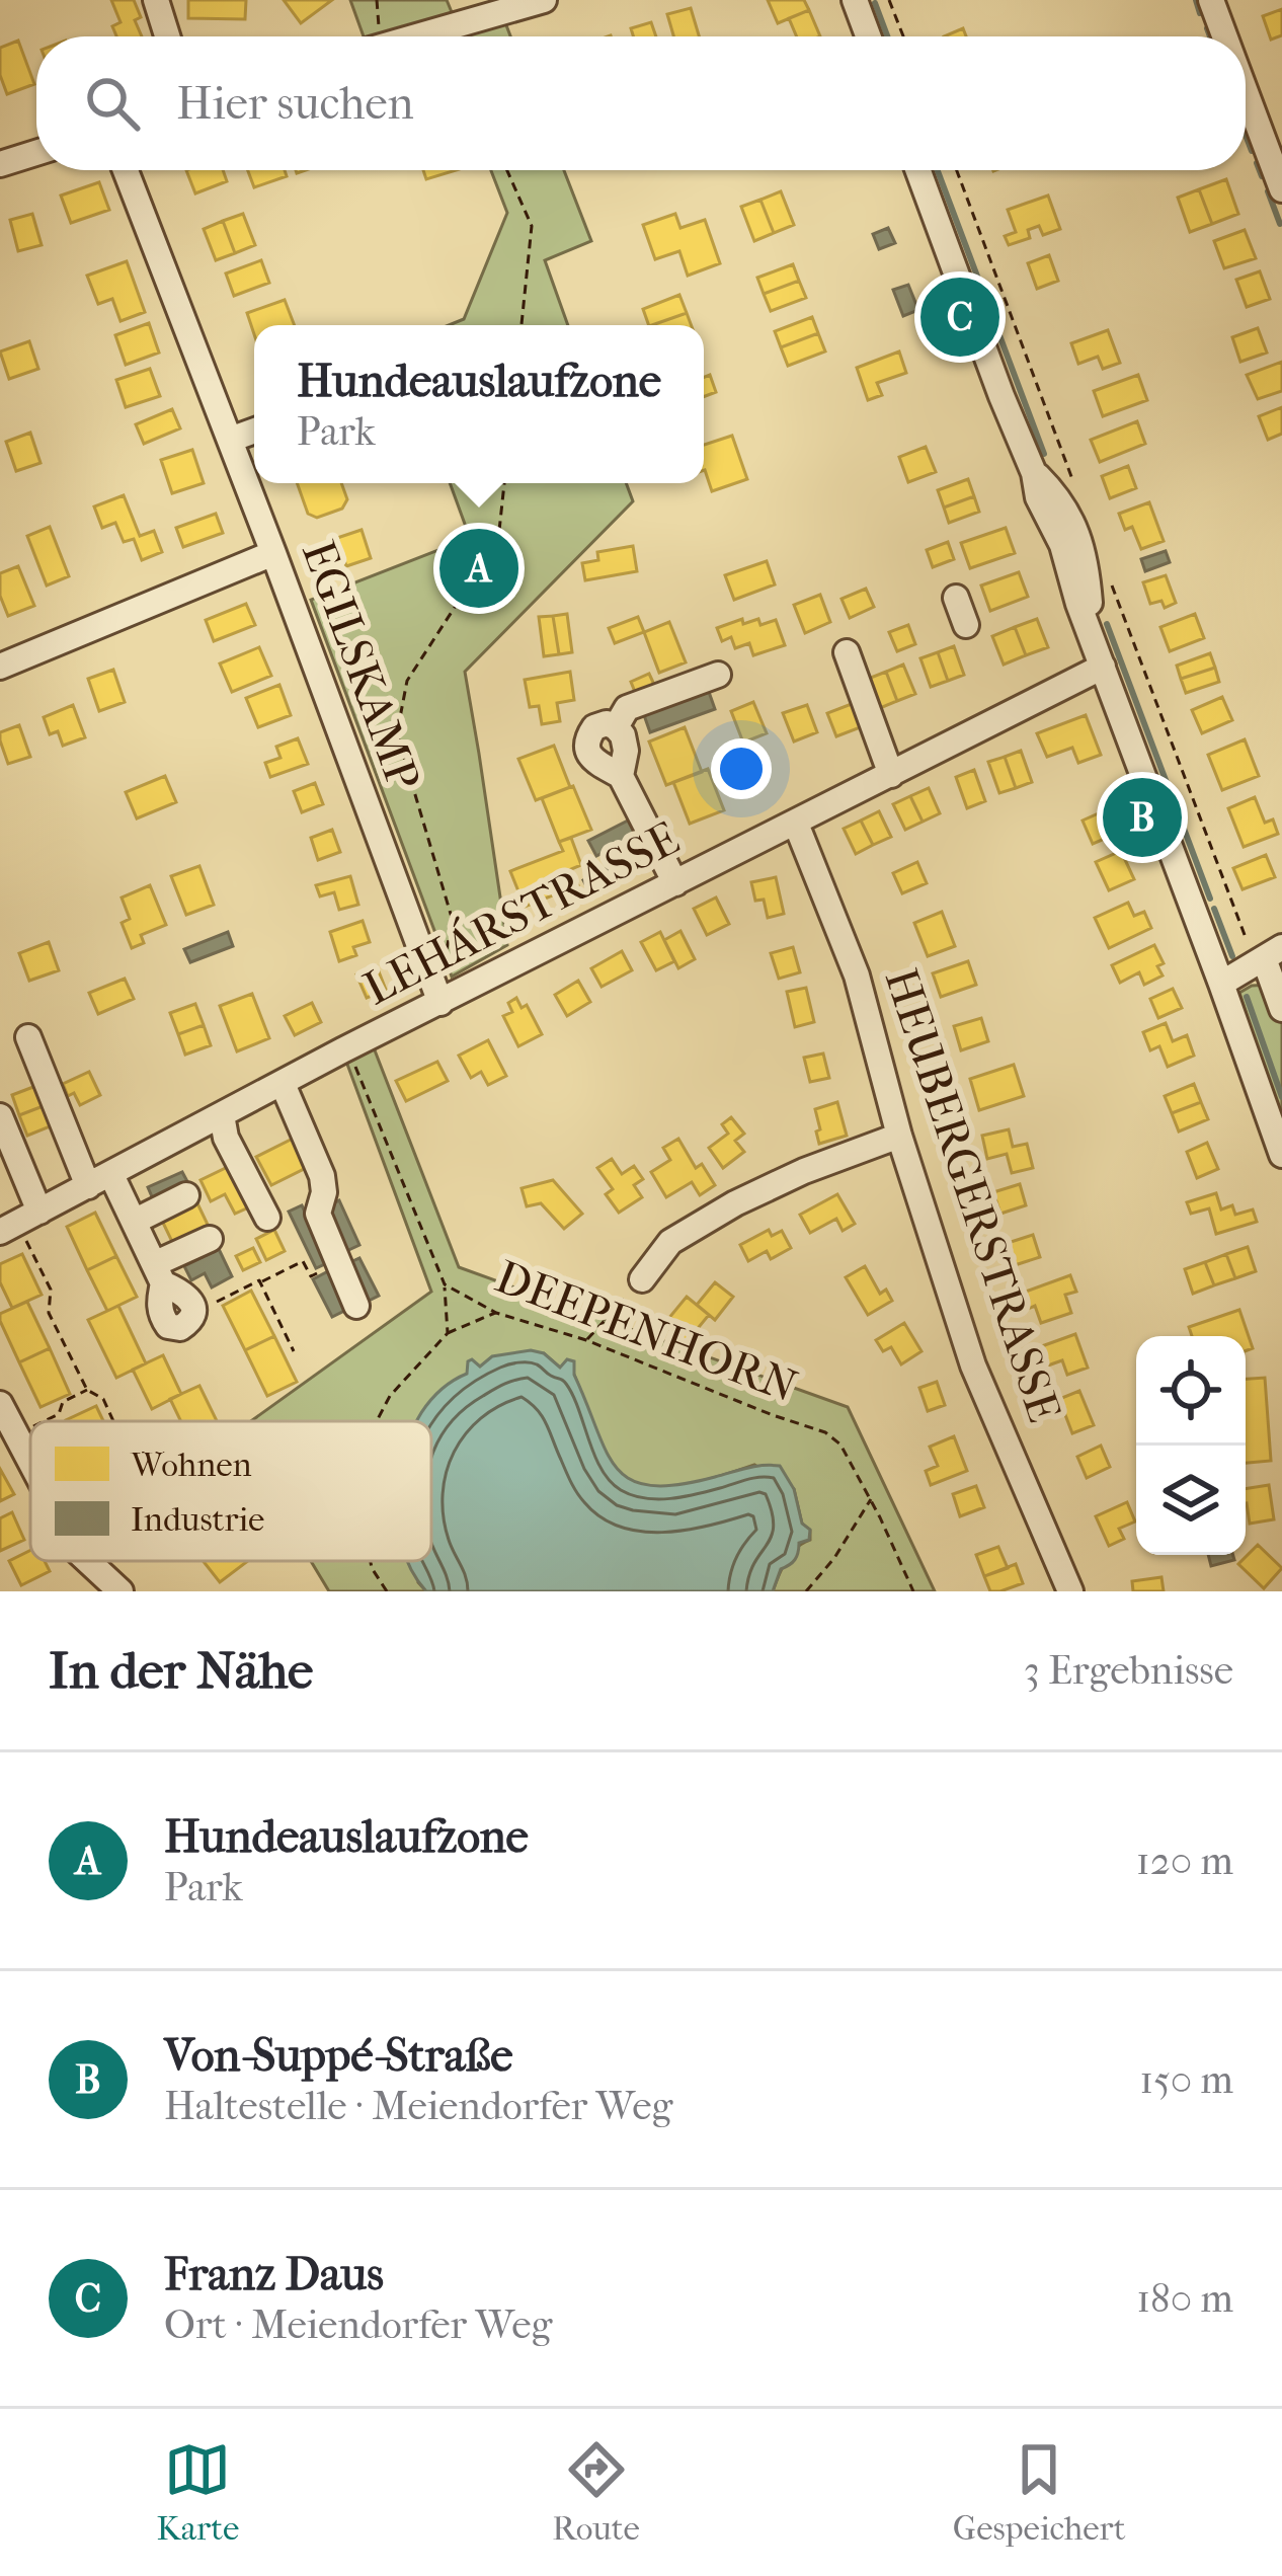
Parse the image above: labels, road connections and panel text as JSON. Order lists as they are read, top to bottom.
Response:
{
  "streets": {
    "street": ["EGILSKAMP", "LEHÁRSTRASSE", "HEUBERGERSTRASSE"],
    "path": ["DEEPENHORN"]
  },
  "crossings": [
    ["EGILSKAMP", "LEHÁRSTRASSE"],
    ["LEHÁRSTRASSE", "HEUBERGERSTRASSE"],
    ["LEHÁRSTRASSE", "DEEPENHORN"]
  ],
  "legend": ["Wohnen", "Industrie"],
  "page": {
    "search": "Hier suchen",
    "pins": ["C", "A", "B"],
    "popup": ["Hundeauslaufzone", "Park"],
    "heading": ["In der Nähe", "3 Ergebnisse"],
    "list": [
      {
        "mark": "A",
        "name": "Hundeauslaufzone",
        "note": "Park",
        "value": "120 m"
      },
      {
        "mark": "B",
        "name": "Von-Suppé-Straße",
        "note": "Haltestelle · Meiendorfer Weg",
        "value": "150 m"
      },
      {
        "mark": "C",
        "name": "Franz Daus",
        "note": "Ort · Meiendorfer Weg",
        "value": "180 m"
      }
    ],
    "nav": ["Karte", "Route", "Gespeichert"]
  }
}
